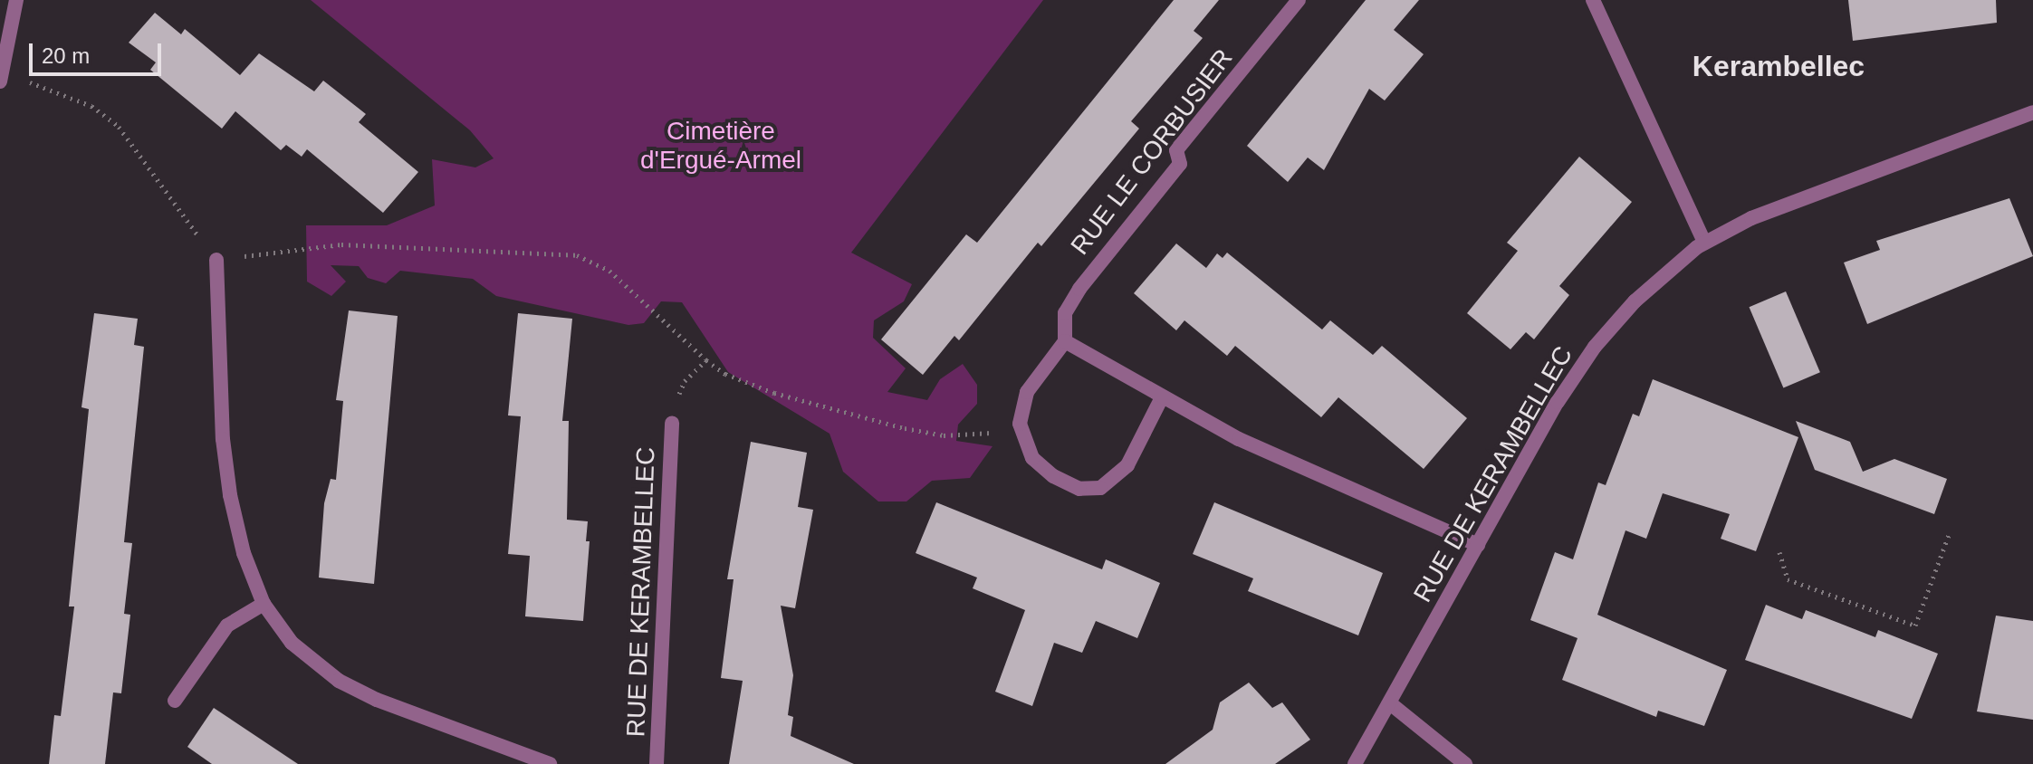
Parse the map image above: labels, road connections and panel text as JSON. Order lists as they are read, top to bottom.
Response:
{
  "streets": {
    "street": ["RUE LE CORBUSIER", "RUE DE KERAMBELLEC"]
  },
  "districts": ["Kerambellec"],
  "parks": ["Cimetière d'Ergué-Armel"],
  "scale_bar": "20 m"
}
